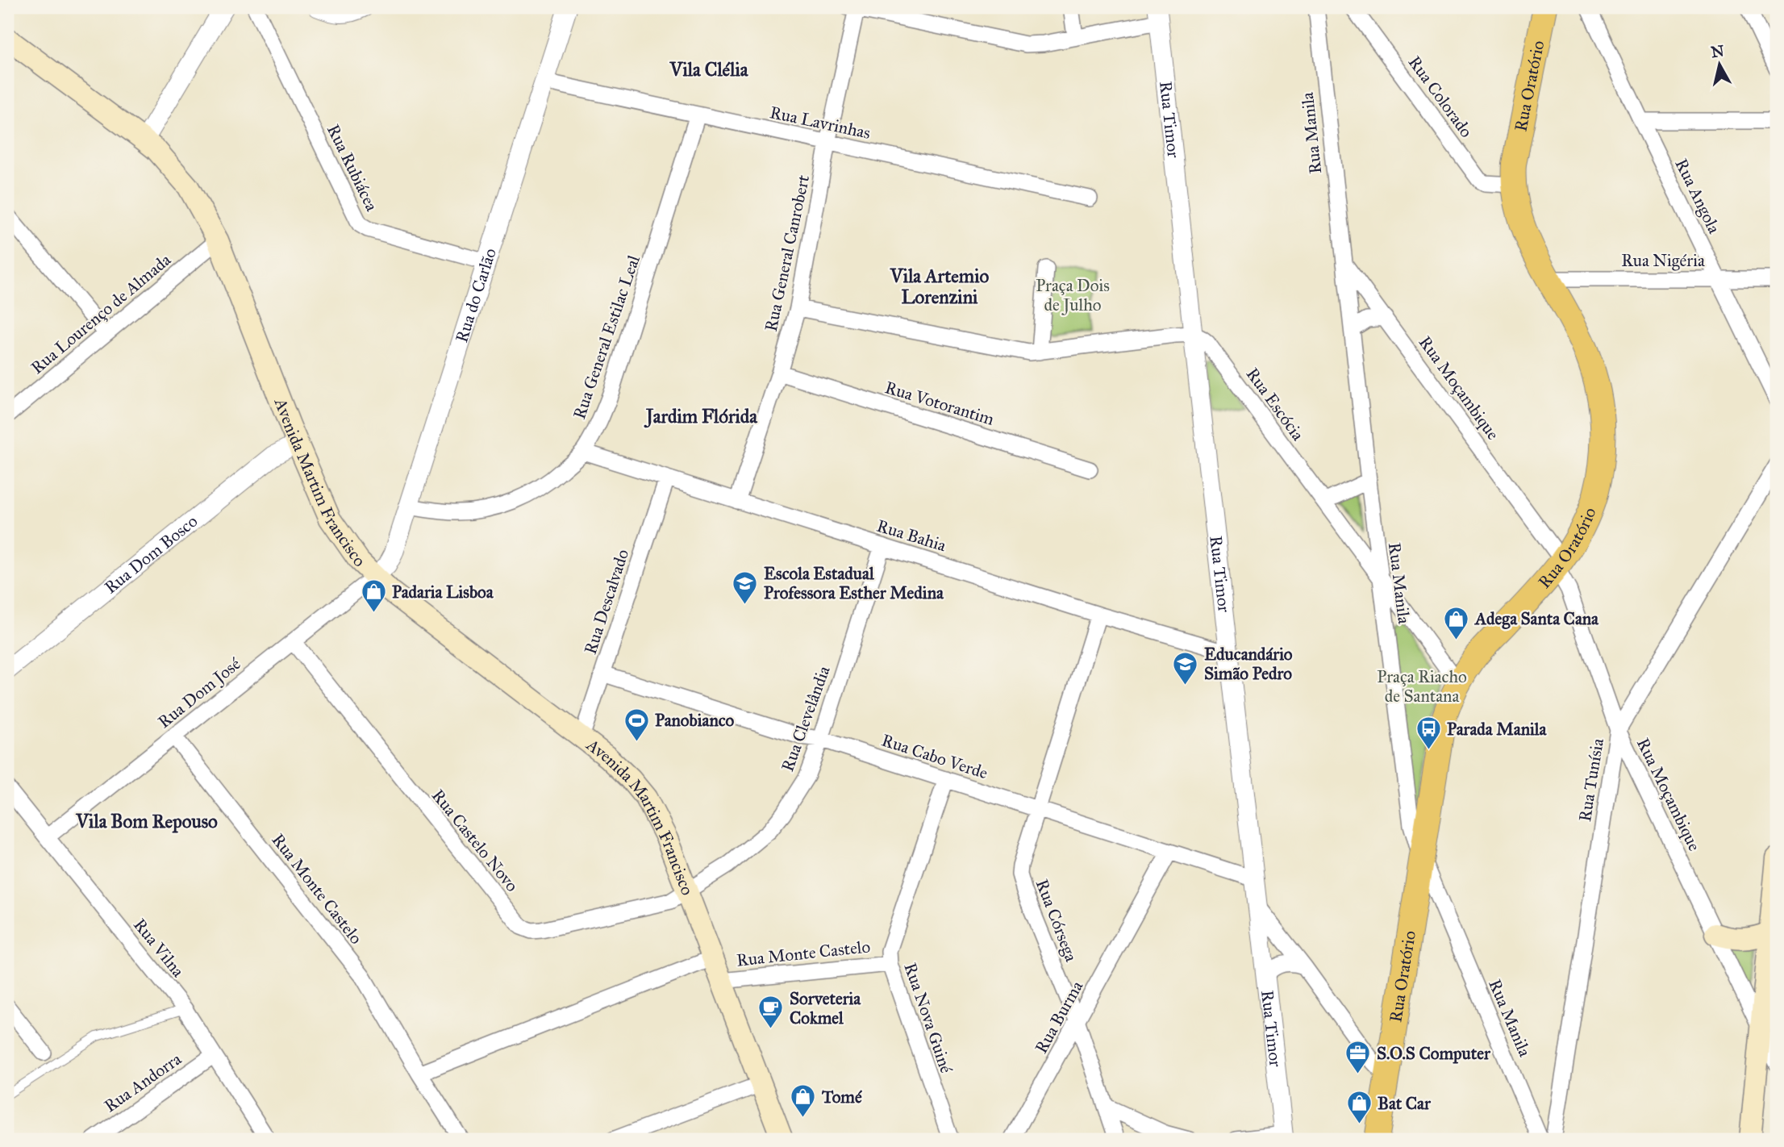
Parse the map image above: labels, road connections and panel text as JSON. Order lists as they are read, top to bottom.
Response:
{
  "streets": {
    "main road": ["Rua Oratório", "Avenida Martim Francisco"],
    "street": [
      "Rua Colorado",
      "Rua Timor",
      "Rua Lavrinhas",
      "Rua Manila",
      "Rua Rubiácea",
      "Rua Angola",
      "Rua General Canrobert",
      "Rua Nigéria",
      "Rua do Carlão",
      "Rua Lourenço de Almada",
      "Rua General Estilac Leal",
      "Rua Moçambique",
      "Rua Votorantim",
      "Rua Escócia",
      "Rua Bahia",
      "Rua Dom Bosco",
      "Rua Descalvado",
      "Rua Dom José",
      "Rua Clevelândia",
      "Rua Cabo Verde",
      "Rua Tunísia",
      "Rua Castelo Novo",
      "Rua Monte Castelo",
      "Rua Córsega",
      "Rua Vilna",
      "Rua Burma",
      "Rua Nova Guiné",
      "Rua Andorra"
    ]
  },
  "crossings": [
    ["Rua Oratório", "Rua Colorado"],
    ["Rua Oratório", "Rua Manila"],
    ["Rua Oratório", "Rua Nigéria"],
    ["Rua Oratório", "Rua Moçambique"],
    ["Rua Timor", "Rua Escócia"],
    ["Rua Timor", "Rua Bahia"],
    ["Rua Timor", "Rua Cabo Verde"],
    ["Rua Lavrinhas", "Rua General Canrobert"],
    ["Rua Lavrinhas", "Rua do Carlão"],
    ["Rua Lavrinhas", "Rua General Estilac Leal"],
    ["Rua Manila", "Rua Moçambique"],
    ["Rua Manila", "Rua Escócia"],
    ["Rua Rubiácea", "Rua do Carlão"],
    ["Rua Angola", "Rua Nigéria"],
    ["Rua General Canrobert", "Rua Votorantim"],
    ["Rua General Canrobert", "Rua Bahia"],
    ["Rua do Carlão", "Rua General Estilac Leal"],
    ["Rua do Carlão", "Avenida Martim Francisco"],
    ["Rua do Carlão", "Rua Dom José"],
    ["Rua Lourenço de Almada", "Avenida Martim Francisco"],
    ["Rua General Estilac Leal", "Rua Bahia"],
    ["Rua Moçambique", "Rua Tunísia"],
    ["Avenida Martim Francisco", "Rua Dom Bosco"],
    ["Avenida Martim Francisco", "Rua Descalvado"],
    ["Avenida Martim Francisco", "Rua Dom José"],
    ["Avenida Martim Francisco", "Rua Clevelândia"],
    ["Avenida Martim Francisco", "Rua Castelo Novo"],
    ["Avenida Martim Francisco", "Rua Monte Castelo"],
    ["Rua Bahia", "Rua Descalvado"],
    ["Rua Bahia", "Rua Clevelândia"],
    ["Rua Bahia", "Rua Córsega"],
    ["Rua Descalvado", "Rua Cabo Verde"],
    ["Rua Dom José", "Rua Castelo Novo"],
    ["Rua Dom José", "Rua Monte Castelo"],
    ["Rua Dom José", "Rua Vilna"],
    ["Rua Clevelândia", "Rua Cabo Verde"],
    ["Rua Clevelândia", "Rua Castelo Novo"],
    ["Rua Cabo Verde", "Rua Córsega"],
    ["Rua Cabo Verde", "Rua Burma"],
    ["Rua Cabo Verde", "Rua Nova Guiné"],
    ["Rua Monte Castelo", "Rua Nova Guiné"],
    ["Rua Córsega", "Rua Burma"],
    ["Rua Vilna", "Rua Andorra"]
  ],
  "districts": [
    "Vila Clélia",
    "Vila Artemio Lorenzini",
    "Jardim Flórida",
    "Vila Bom Repouso"
  ],
  "parks": ["Praça Dois de Julho", "Praça Riacho de Santana"],
  "places": {
    "school or university": ["Escola Estadual Professora Esther Medina", "Educandário Simão Pedro"],
    "shop": [
      "Padaria Lisboa",
      "Adega Santa Cana",
      "Tomé",
      "Bat Car"
    ],
    "sports": ["Panobianco"],
    "bus stop": ["Parada Manila"],
    "cafe": ["Sorveteria Cokmel"],
    "office": ["S.O.S Computer"]
  },
  "north": "top"
}
